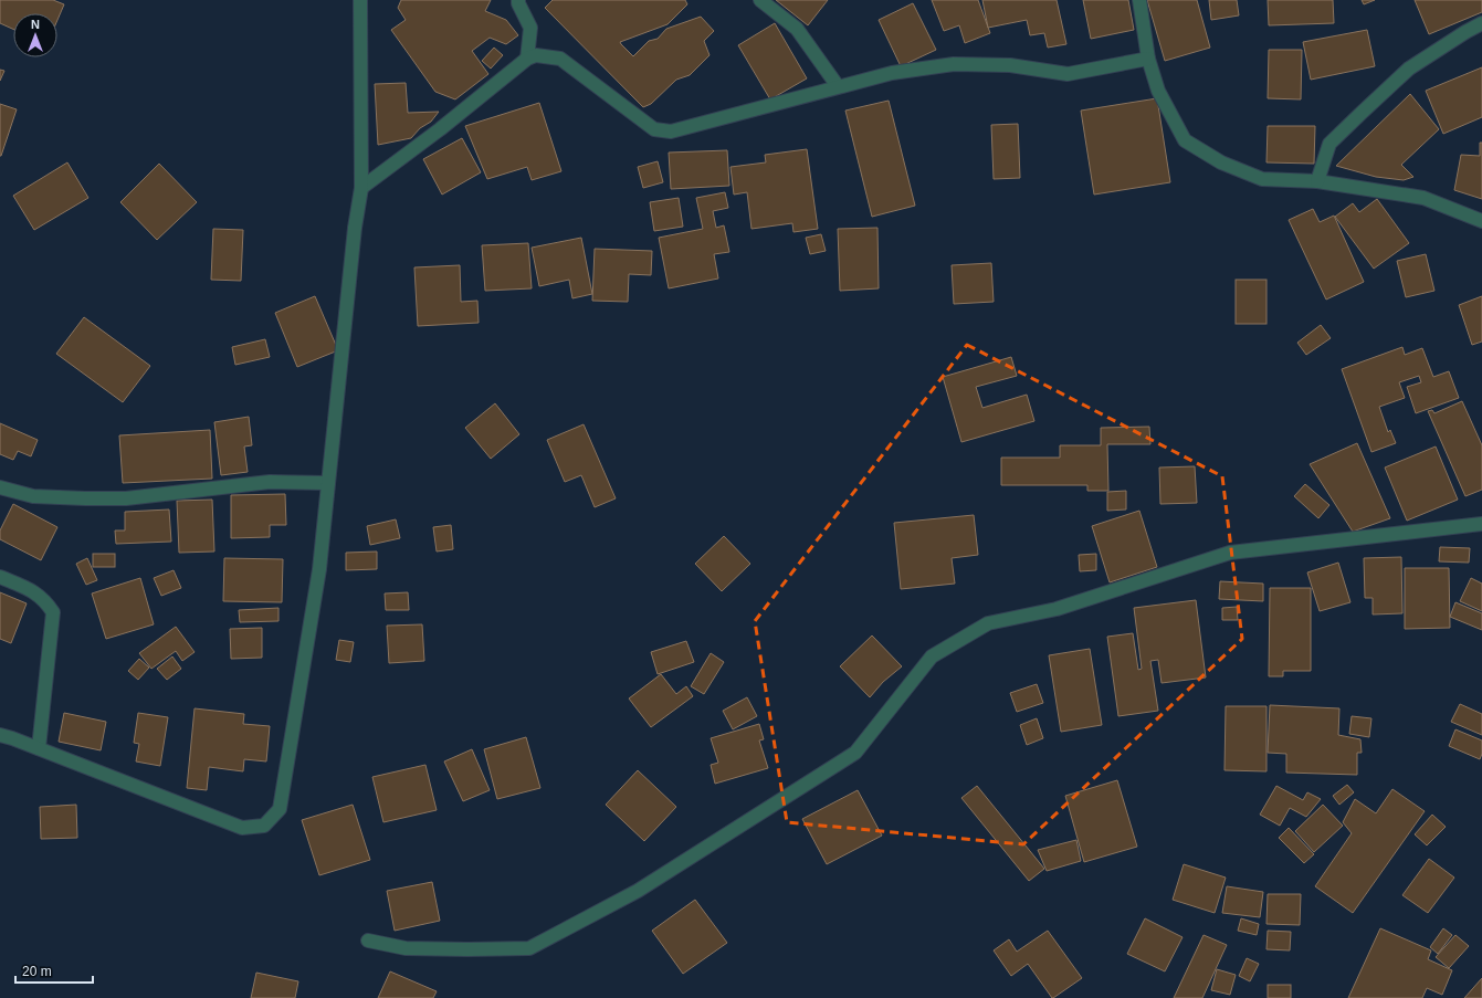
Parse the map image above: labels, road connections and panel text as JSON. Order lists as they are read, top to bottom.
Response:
{
  "scale_bar": "20 m",
  "north": "top"
}
